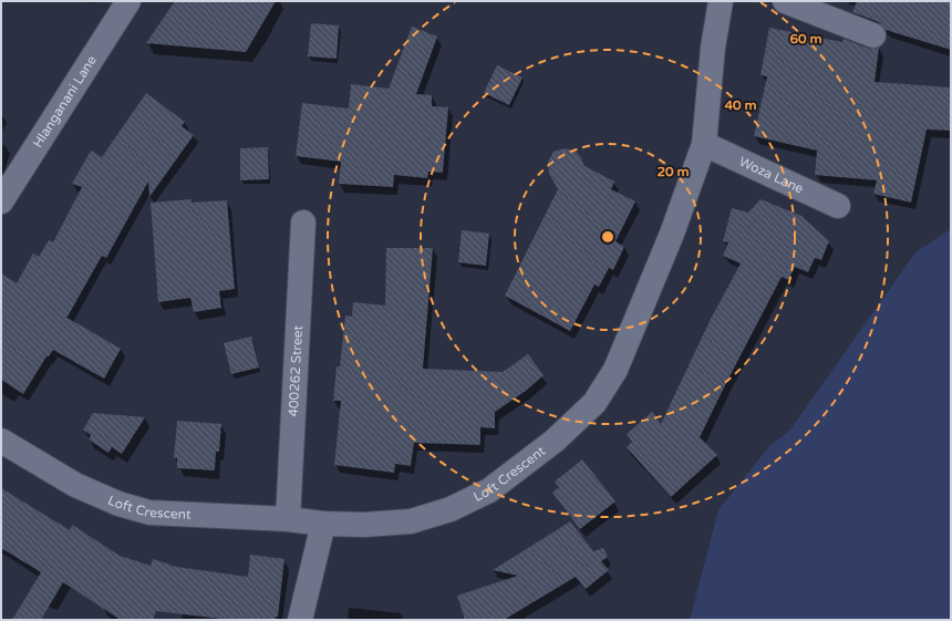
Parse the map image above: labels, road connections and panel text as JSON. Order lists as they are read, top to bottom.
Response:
{
  "streets": {
    "street": [
      "Hlanganani Lane",
      "Woza Lane",
      "400262 Street",
      "Loft Crescent"
    ]
  },
  "crossings": [
    ["Woza Lane", "Loft Crescent"],
    ["400262 Street", "Loft Crescent"]
  ],
  "rings": ["60 m", "40 m", "20 m"]
}
